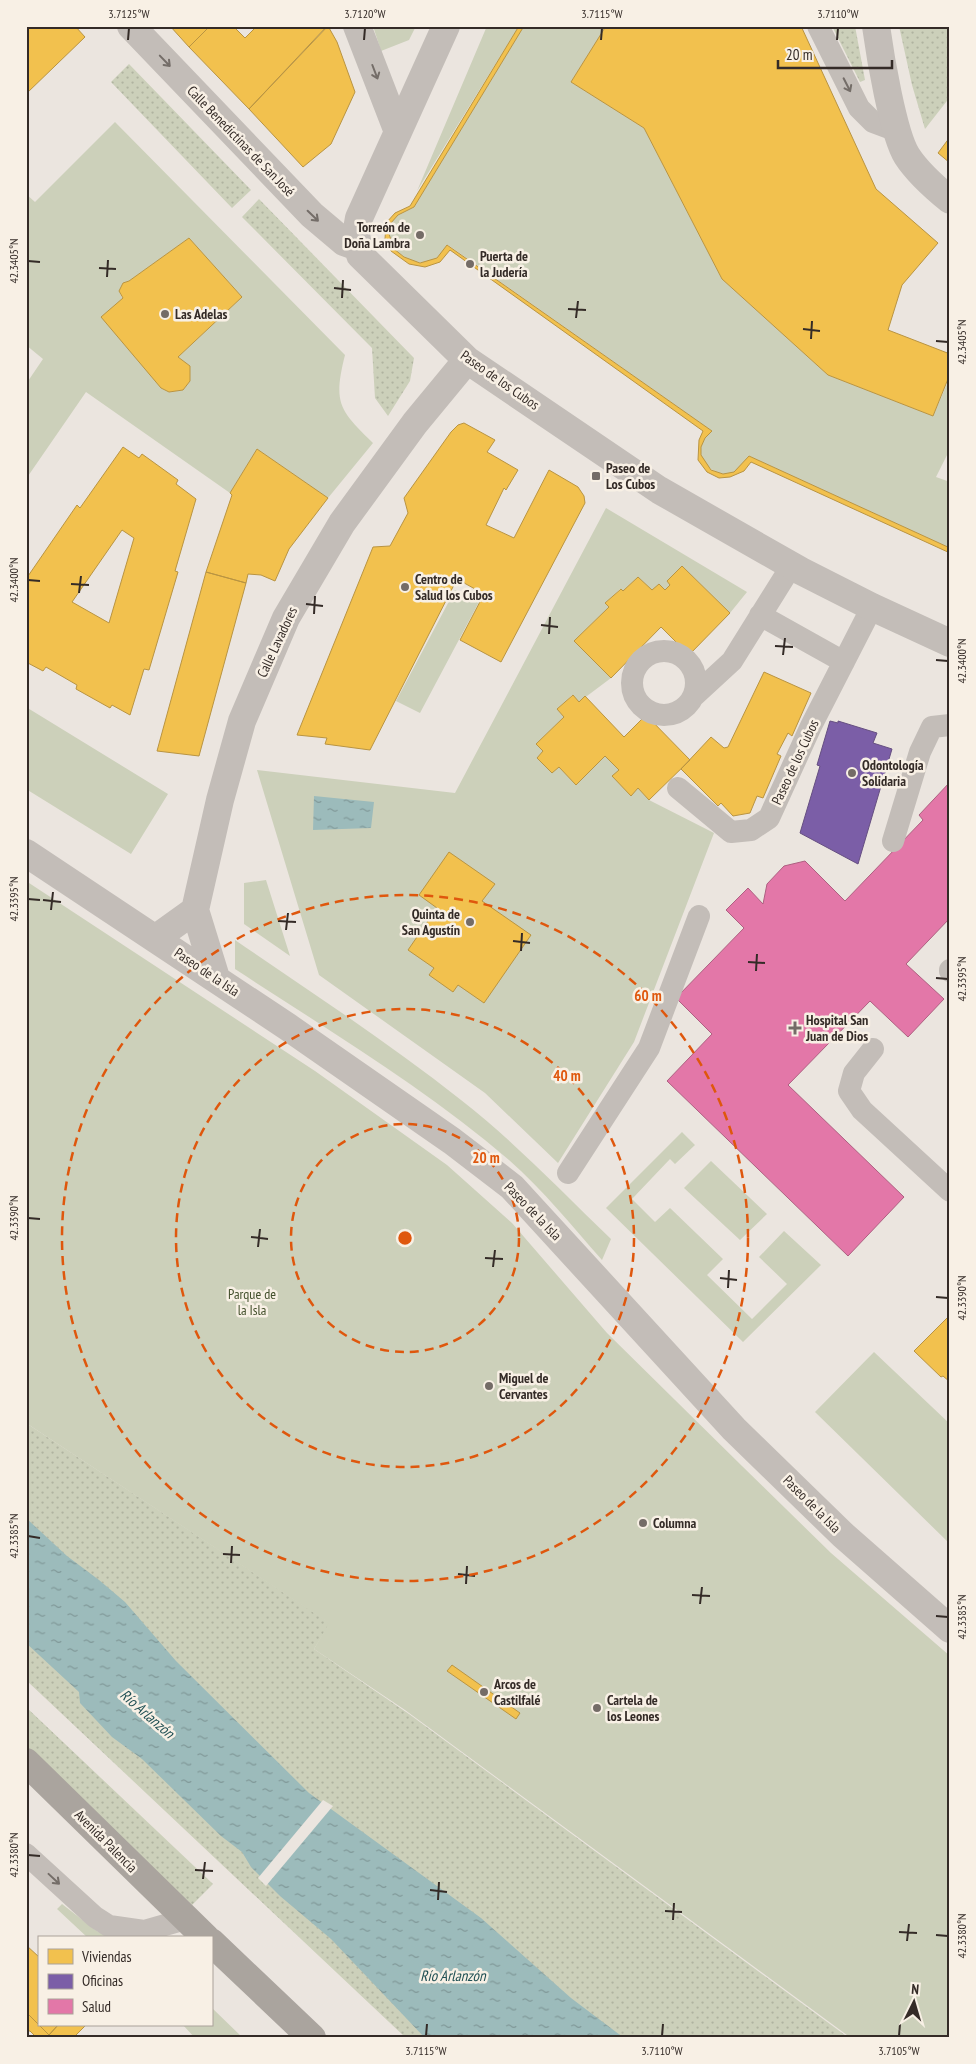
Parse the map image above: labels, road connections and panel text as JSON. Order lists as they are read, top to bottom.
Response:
{
  "streets": {
    "highway": ["Avenida Palencia"],
    "street": [
      "Calle Benedictinas de San José",
      "Paseo de los Cubos",
      "Calle Lavadores",
      "Paseo de la Isla"
    ]
  },
  "crossings": [
    ["Calle Benedictinas de San José", "Paseo de los Cubos"],
    ["Paseo de los Cubos", "Calle Lavadores"],
    ["Calle Lavadores", "Paseo de la Isla"]
  ],
  "water": ["Río Arlanzón"],
  "parks": ["Parque de la Isla"],
  "places": {
    "other": [
      "Torreón de Doña Lambra",
      "Puerta de la Judería",
      "Las Adelas",
      "Centro de Salud los Cubos",
      "Odontología Solidaria",
      "Quinta de San Agustín",
      "Miguel de Cervantes",
      "Columna",
      "Arcos de Castilfalé",
      "Cartela de los Leones"
    ],
    "transit": ["Paseo de Los Cubos"],
    "health": ["Hospital San Juan de Dios"]
  },
  "legend": ["Viviendas", "Oficinas", "Salud"],
  "scale_bar": "20 m",
  "north": "top",
  "coordinates": [
    "3.7125°W",
    "3.7120°W",
    "3.7115°W",
    "3.7110°W",
    "42.3405°N",
    "42.3400°N",
    "42.3395°N",
    "42.3390°N",
    "42.3385°N",
    "42.3380°N",
    "3.7105°W"
  ],
  "rings": ["60 m", "40 m", "20 m"]
}
